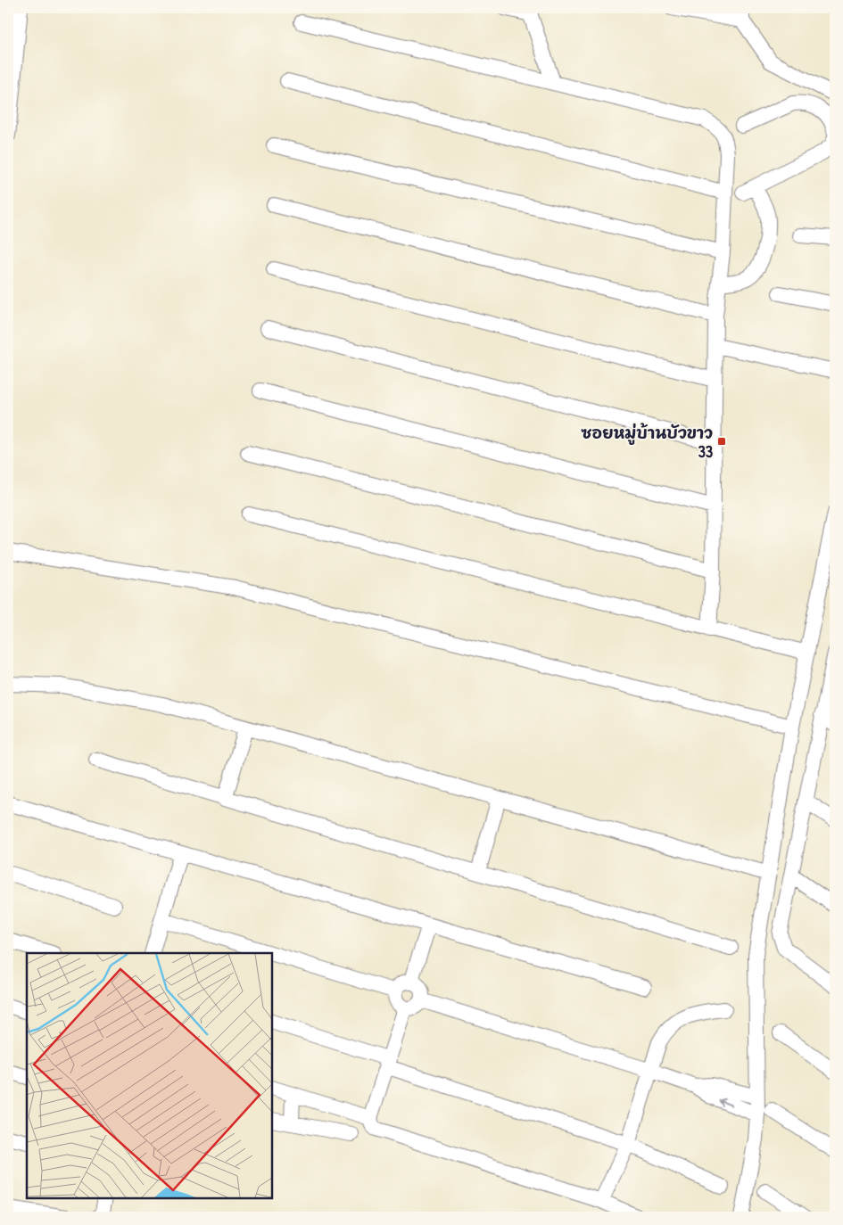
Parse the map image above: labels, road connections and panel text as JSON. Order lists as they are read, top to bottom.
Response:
{
  "places": {
    "transit": ["ซอยหมู่บ้านบัวขาว 33"]
  }
}
